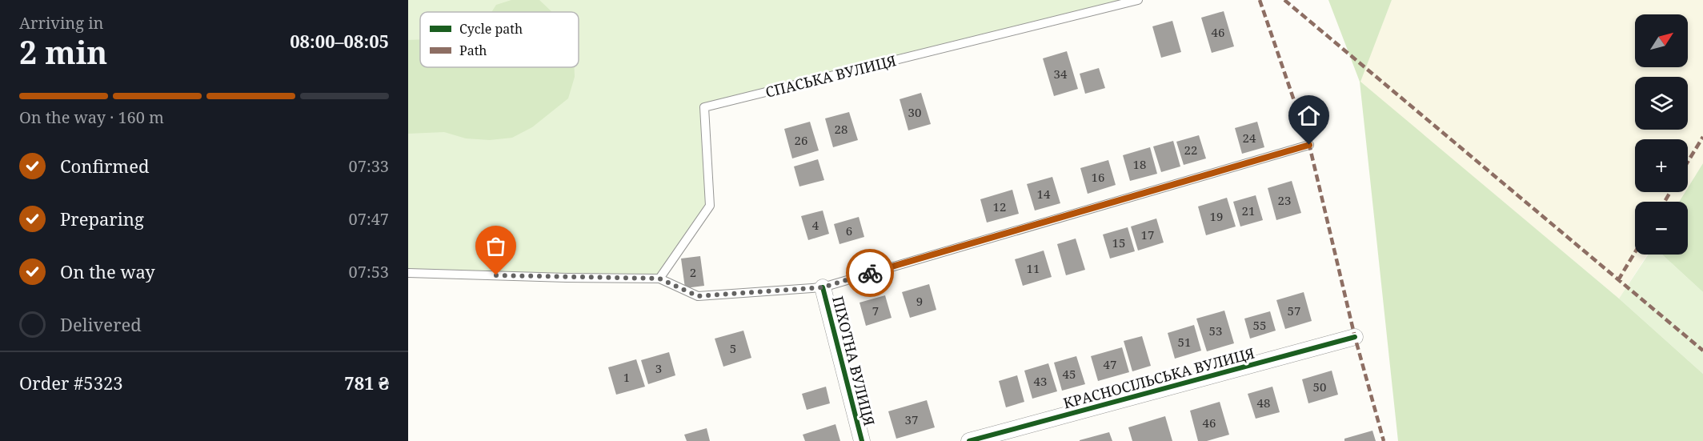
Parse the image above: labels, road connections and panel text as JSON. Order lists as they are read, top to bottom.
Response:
{
  "streets": {
    "street": ["ПІХОТНА ВУЛИЦЯ", "КРАСНОСІЛЬСЬКА ВУЛИЦЯ"],
    "lane": ["СПАСЬКА ВУЛИЦЯ"]
  },
  "house_numbers": [
    "46",
    "34",
    "30",
    "28",
    "24",
    "26",
    "22",
    "18",
    "16",
    "14",
    "23",
    "12",
    "21",
    "19",
    "4",
    "6",
    "17",
    "15",
    "11",
    "2",
    "9",
    "7",
    "57",
    "55",
    "53",
    "51",
    "5",
    "47",
    "3",
    "45",
    "1",
    "43",
    "50",
    "48",
    "37",
    "46"
  ],
  "legend": ["Cycle path", "Path"],
  "north": "top right",
  "page": {
    "heading": ["2 min", "Arriving in", "08:00–08:05"],
    "panel": ["Order #5323", "781 ₴"],
    "map_buttons": ["+", "−"],
    "bar": "On the way · 160 m",
    "list": [
      ["Confirmed", "07:33"],
      ["Preparing", "07:47"],
      ["On the way", "07:53"],
      "Delivered"
    ]
  }
}
